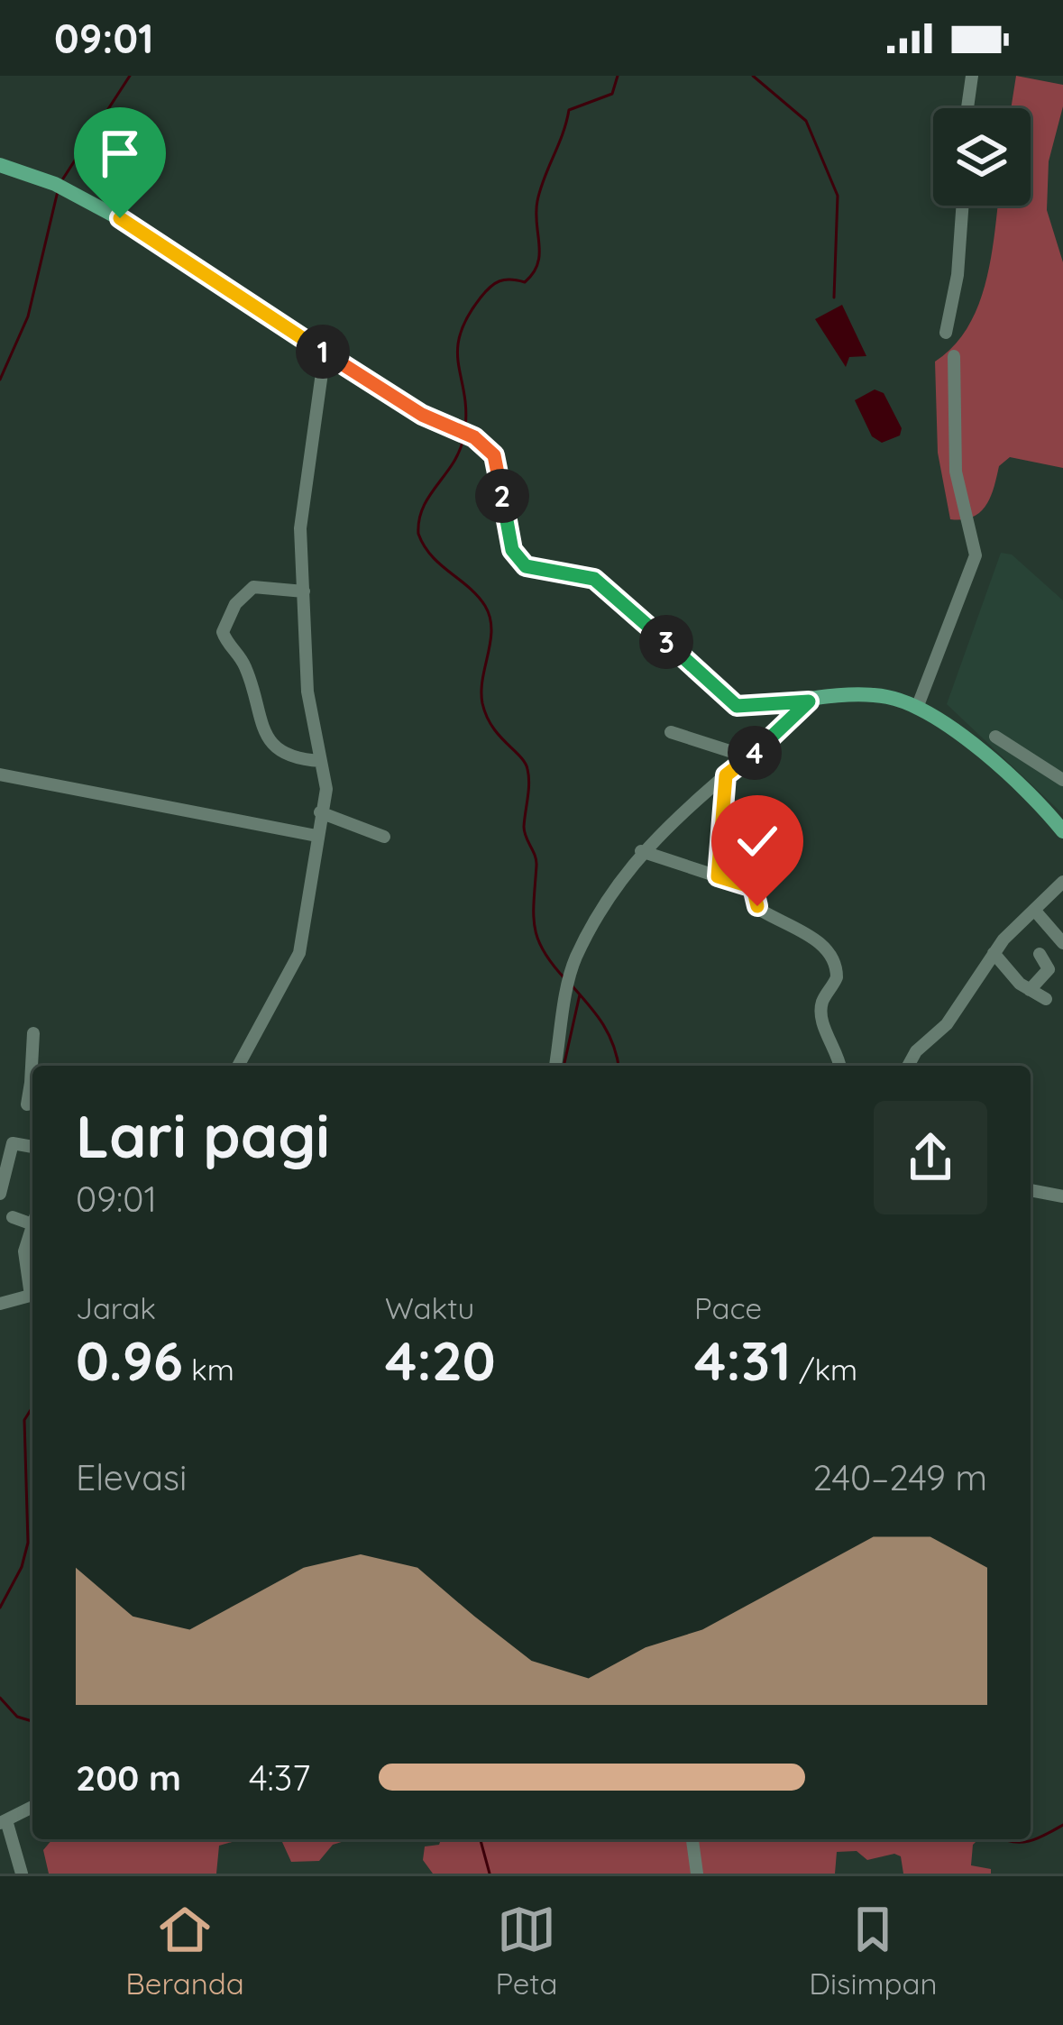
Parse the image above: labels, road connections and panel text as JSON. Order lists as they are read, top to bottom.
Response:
{
  "page": {
    "status": "09:01",
    "pins": [
      "1",
      "2",
      "3",
      "4"
    ],
    "heading": ["Lari pagi", "09:01"],
    "stats": [
      ["Jarak", "0.96 km"],
      ["Waktu", "4:20"],
      ["Pace", "4:31 /km"]
    ],
    "chart": ["Elevasi", "240–249 m"],
    "list": [
      {
        "name": "200 m",
        "note": "4:37"
      }
    ],
    "tabs": ["Beranda", "Peta", "Disimpan"]
  }
}
